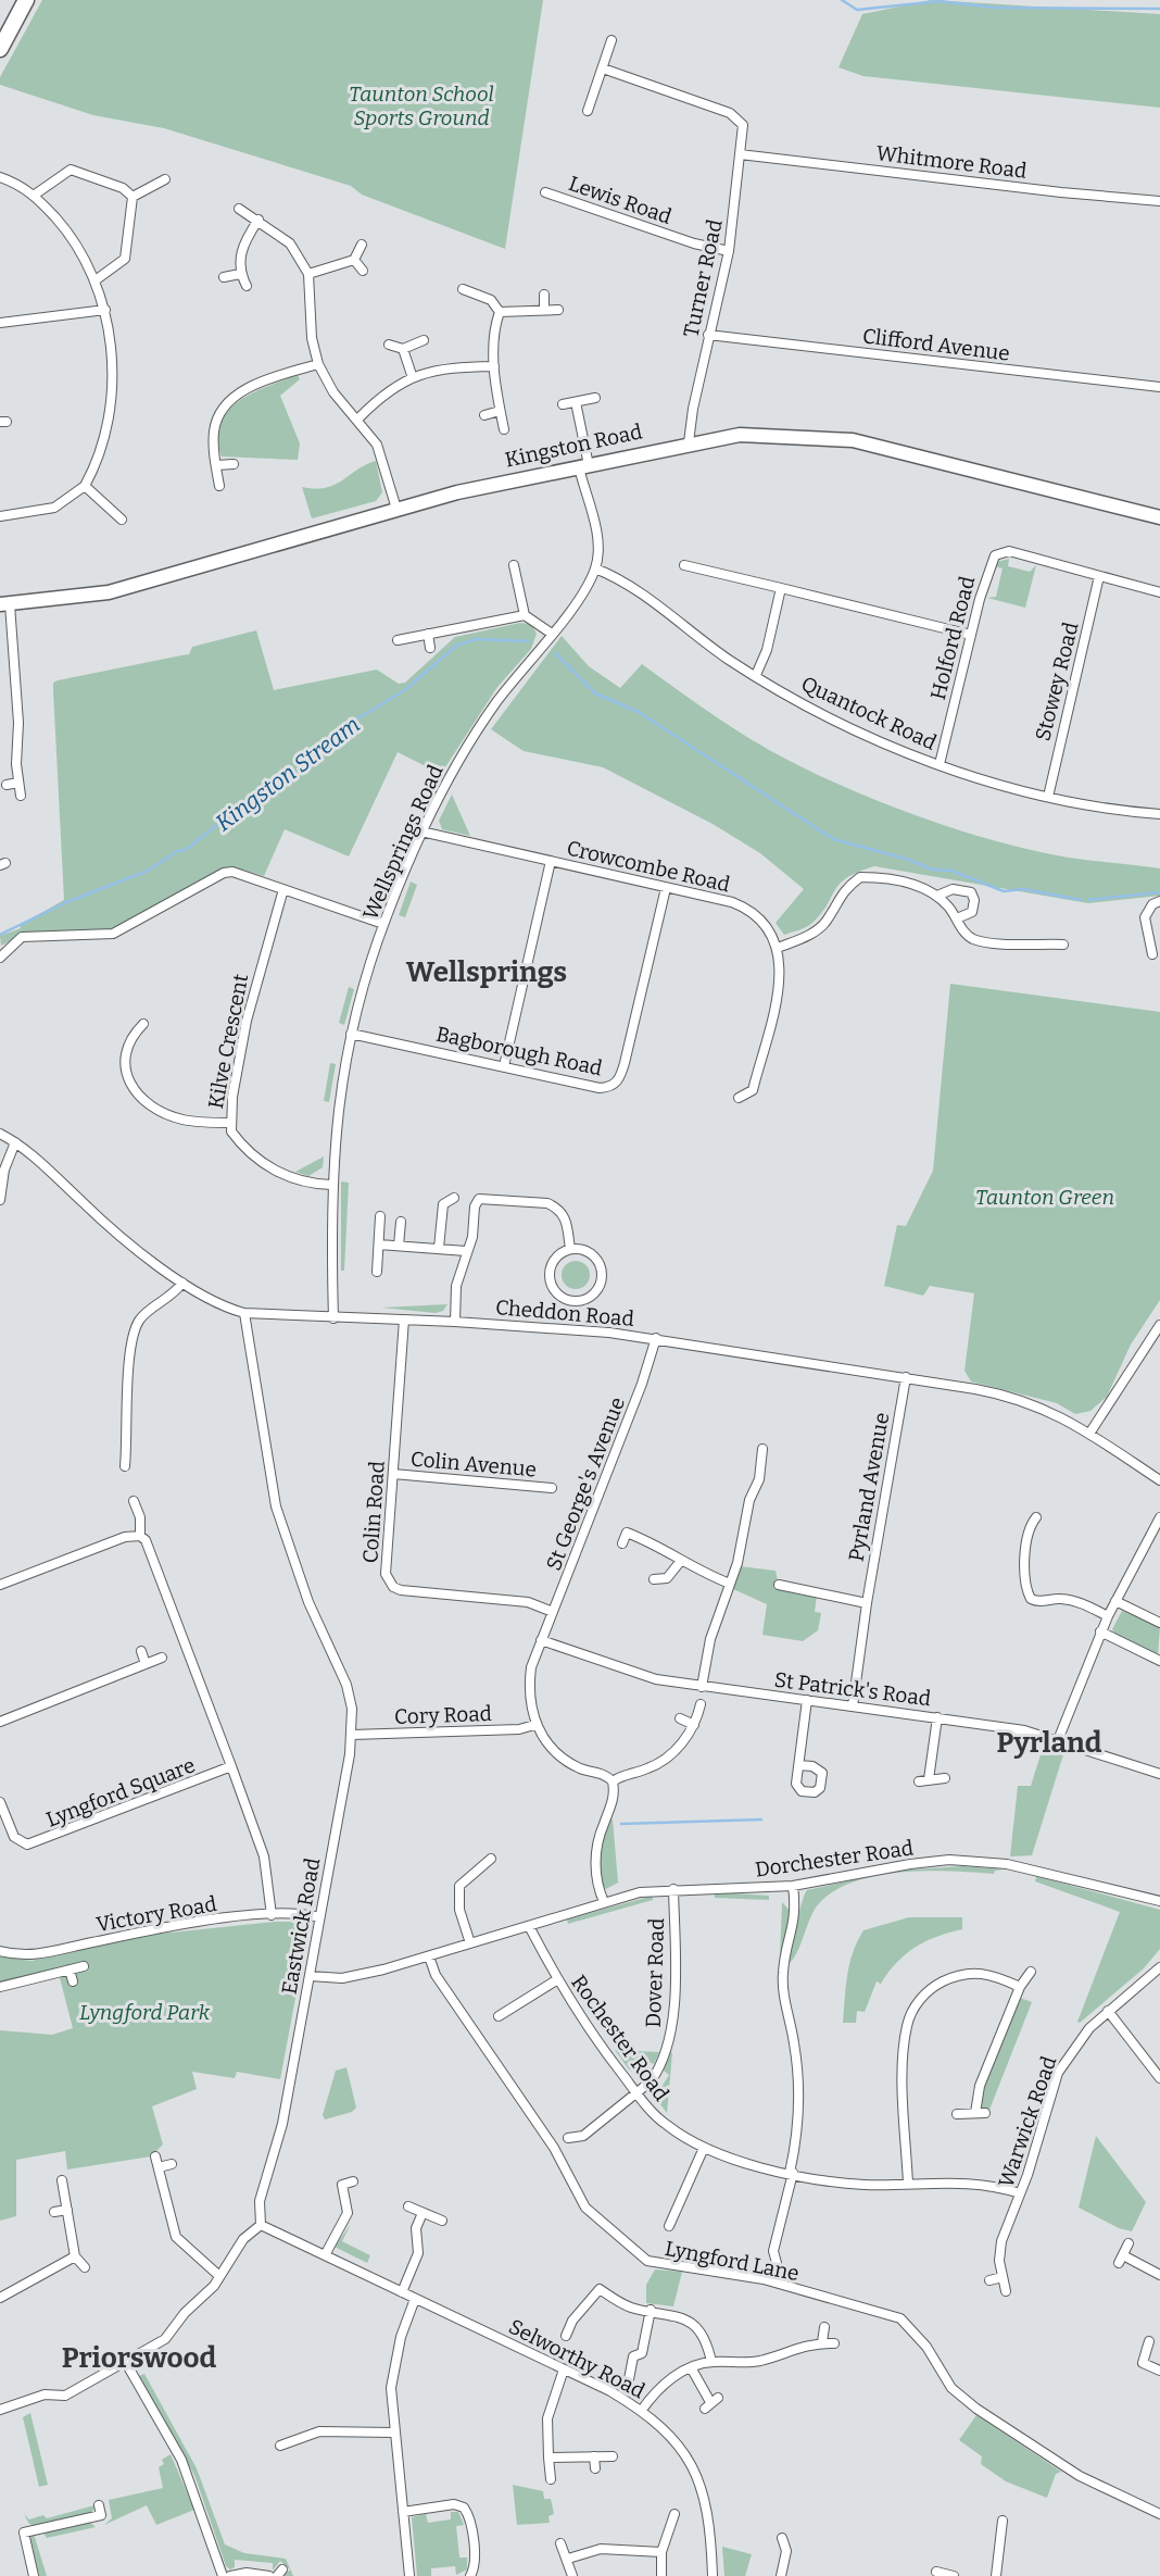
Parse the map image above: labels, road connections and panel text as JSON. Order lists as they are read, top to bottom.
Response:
{
  "streets": {
    "street": [
      "Whitmore Road",
      "Lewis Road",
      "Turner Road",
      "Clifford Avenue",
      "Kingston Road",
      "Holford Road",
      "Stowey Road",
      "Quantock Road",
      "Wellsprings Road",
      "Crowcombe Road",
      "Kilve Crescent",
      "Bagborough Road",
      "Cheddon Road",
      "Colin Avenue",
      "St George's Avenue",
      "Pyrland Avenue",
      "Colin Road",
      "St Patrick's Road",
      "Cory Road",
      "Lyngford Square",
      "Dorchester Road",
      "Victory Road",
      "Eastwick Road",
      "Dover Road",
      "Rochester Road",
      "Warwick Road",
      "Lyngford Lane",
      "Selworthy Road"
    ]
  },
  "crossings": [
    ["Whitmore Road", "Turner Road"],
    ["Lewis Road", "Turner Road"],
    ["Turner Road", "Clifford Avenue"],
    ["Turner Road", "Kingston Road"],
    ["Holford Road", "Stowey Road"],
    ["Holford Road", "Quantock Road"],
    ["Stowey Road", "Quantock Road"],
    ["Quantock Road", "Wellsprings Road"],
    ["Wellsprings Road", "Crowcombe Road"],
    ["Wellsprings Road", "Kilve Crescent"],
    ["Wellsprings Road", "Bagborough Road"],
    ["Wellsprings Road", "Cheddon Road"],
    ["Crowcombe Road", "Bagborough Road"],
    ["Cheddon Road", "St George's Avenue"],
    ["Cheddon Road", "Pyrland Avenue"],
    ["Cheddon Road", "Colin Road"],
    ["Cheddon Road", "Eastwick Road"],
    ["Colin Avenue", "Colin Road"],
    ["St George's Avenue", "Colin Road"],
    ["St George's Avenue", "St Patrick's Road"],
    ["St George's Avenue", "Cory Road"],
    ["Pyrland Avenue", "St Patrick's Road"],
    ["Cory Road", "Eastwick Road"],
    ["Dorchester Road", "Eastwick Road"],
    ["Dorchester Road", "Dover Road"],
    ["Dorchester Road", "Rochester Road"],
    ["Dorchester Road", "Lyngford Lane"],
    ["Victory Road", "Eastwick Road"],
    ["Eastwick Road", "Selworthy Road"],
    ["Dover Road", "Rochester Road"],
    ["Rochester Road", "Warwick Road"]
  ],
  "districts": ["Wellsprings", "Pyrland", "Priorswood"],
  "water": ["Kingston Stream"],
  "parks": ["Taunton School Sports Ground", "Taunton Green", "Lyngford Park"]
}
